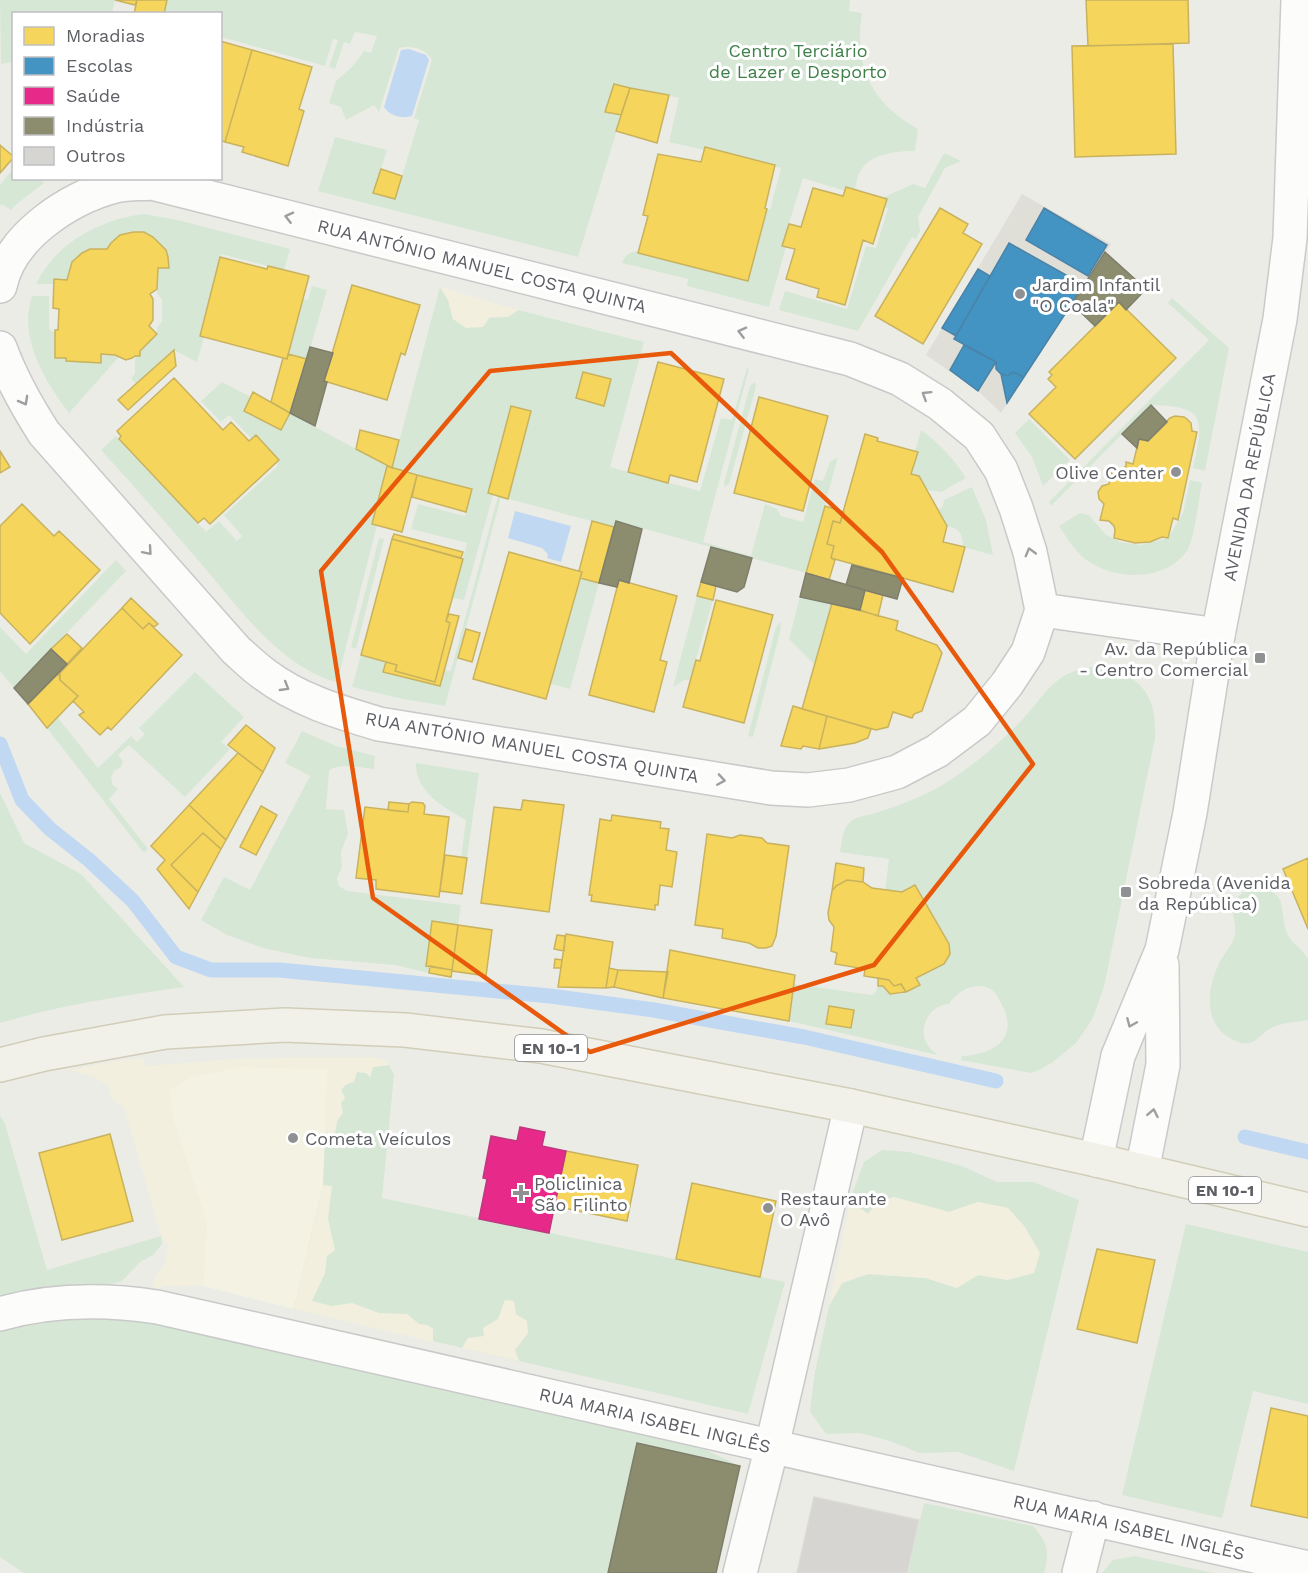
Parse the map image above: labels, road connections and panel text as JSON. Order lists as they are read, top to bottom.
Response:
{
  "streets": {
    "main road": ["EN 10-1"],
    "street": ["RUA ANTÓNIO MANUEL COSTA QUINTA", "AVENIDA DA REPÚBLICA", "RUA MARIA ISABEL INGLÊS"]
  },
  "crossings": [
    ["AVENIDA DA REPÚBLICA", "EN 10-1"]
  ],
  "parks": ["Centro Terciário de Lazer e Desporto"],
  "places": {
    "other": [
      "Jardim Infantil \"O Coala\"",
      "Olive Center",
      "Cometa Veículos",
      "Restaurante O Avô"
    ],
    "transit": ["Av. da República - Centro Comercial", "Sobreda (Avenida da República)"],
    "health": ["Policlinica São Filinto"]
  },
  "legend": [
    "Moradias",
    "Escolas",
    "Saúde",
    "Indústria",
    "Outros"
  ]
}
